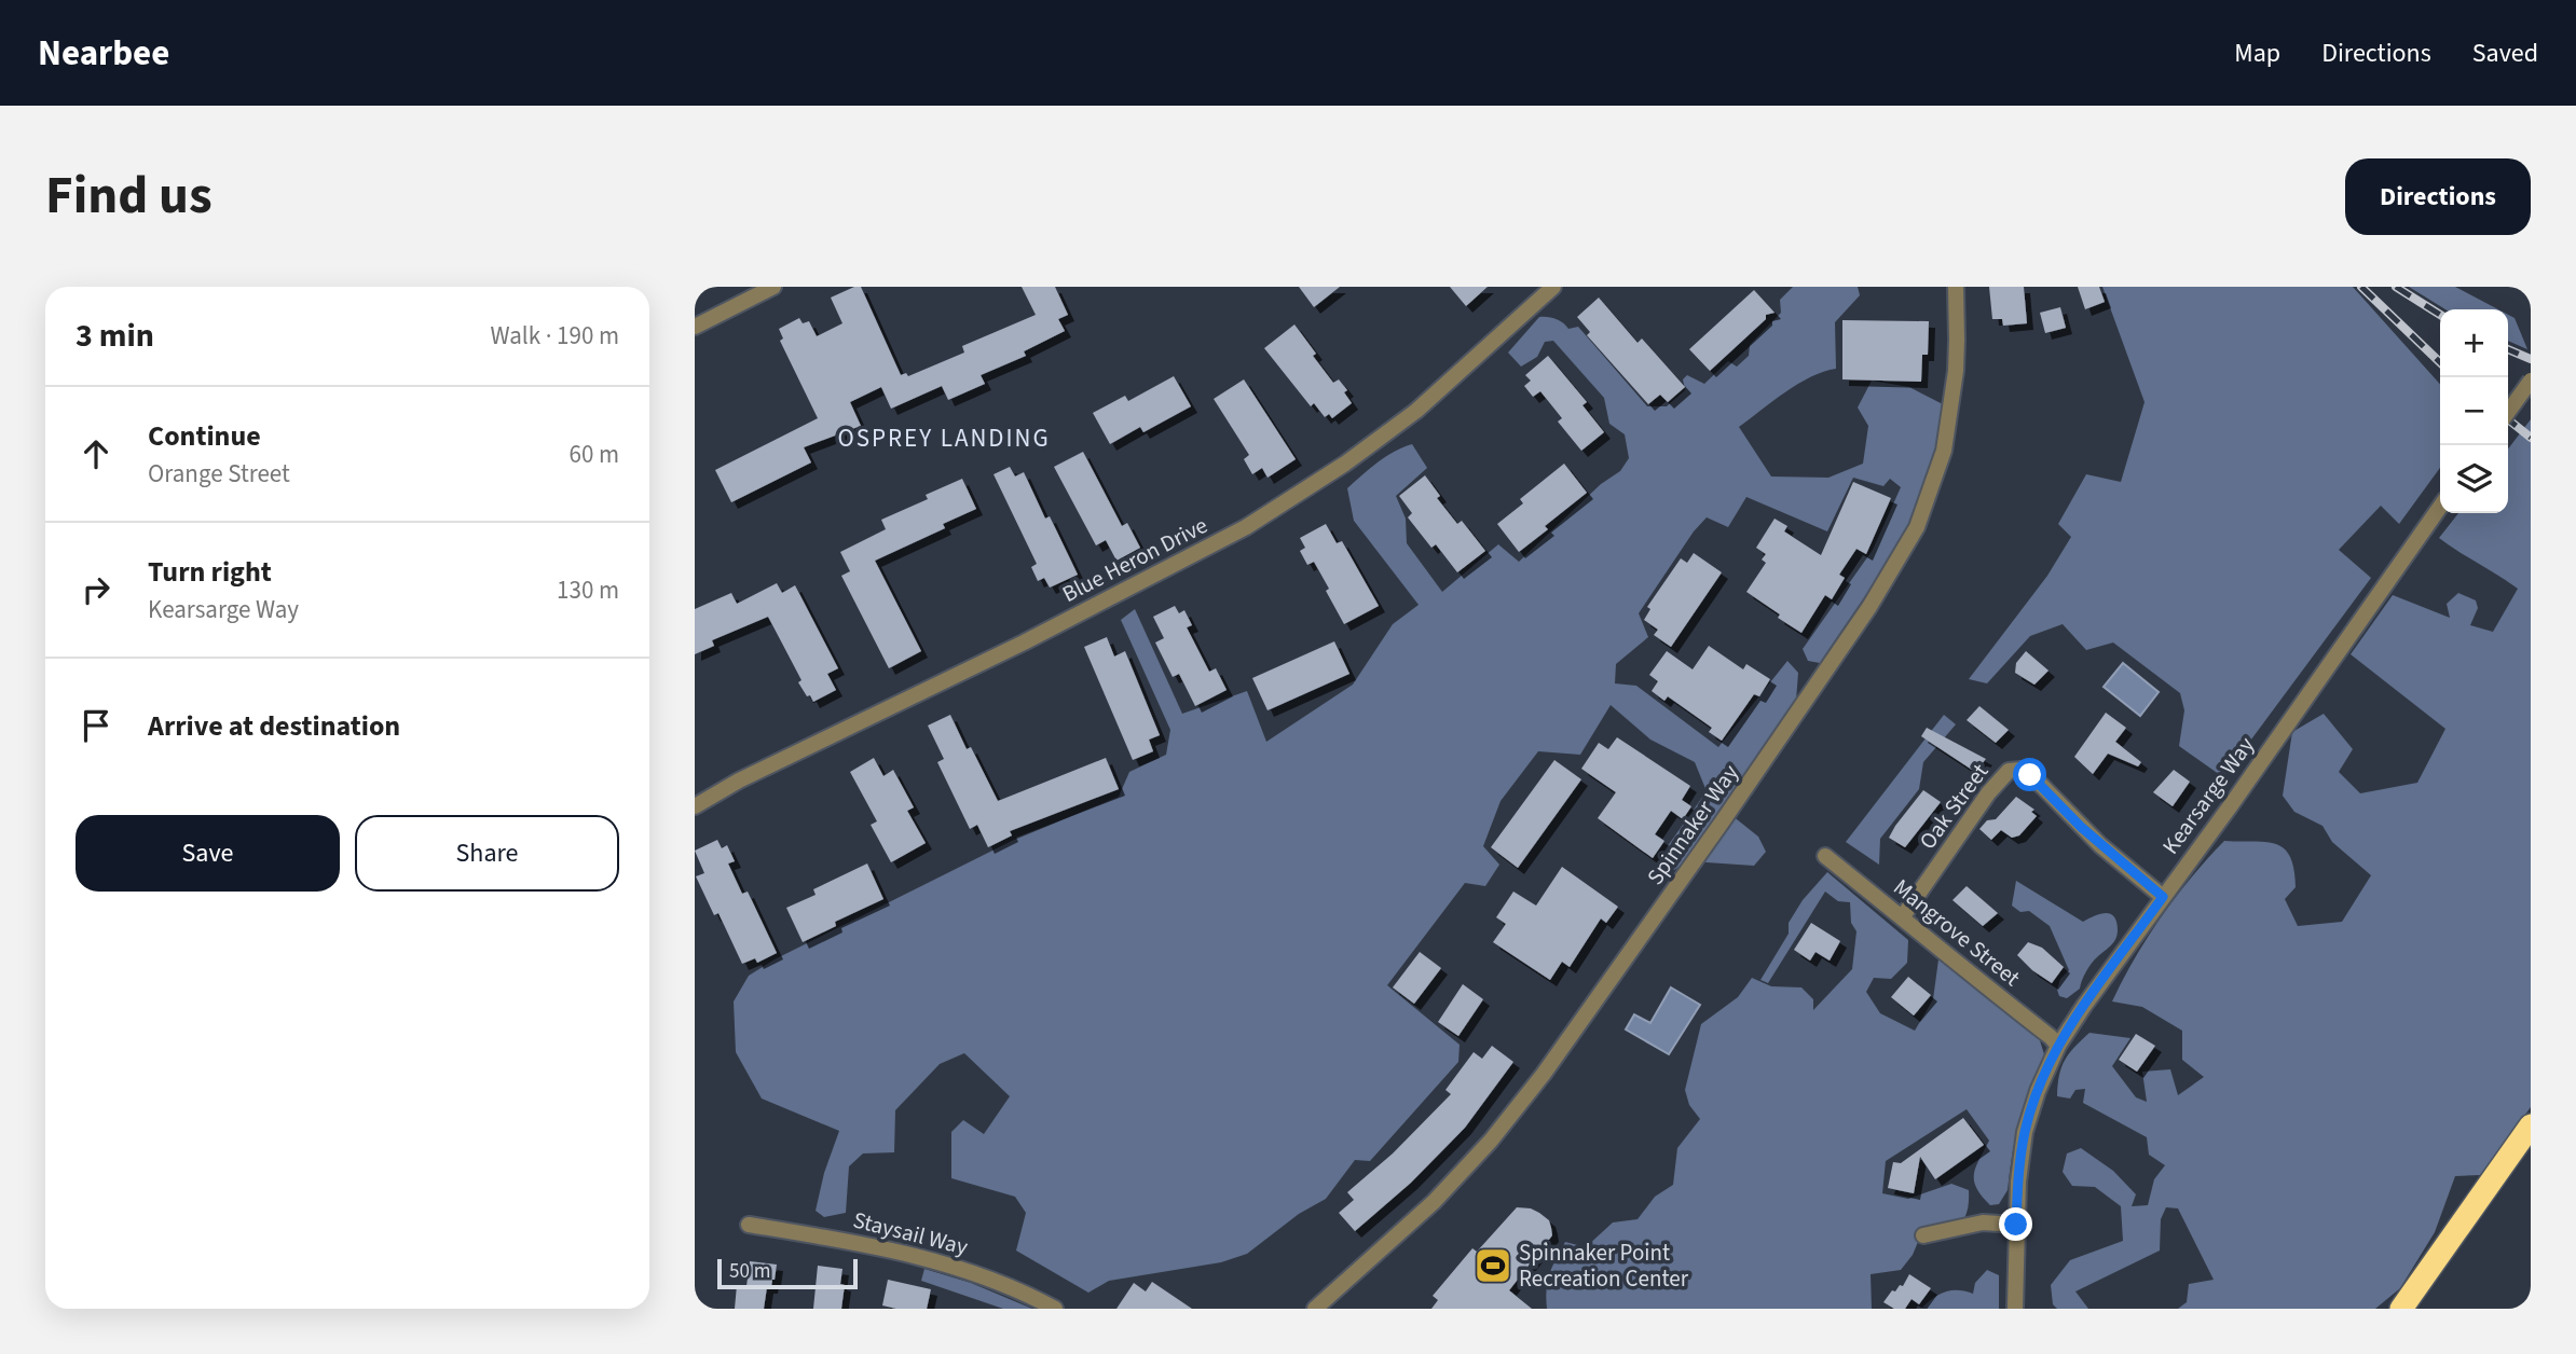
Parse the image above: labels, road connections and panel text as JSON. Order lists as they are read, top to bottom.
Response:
{
  "streets": {
    "street": [
      "Blue Heron Drive",
      "Kearsarge Way",
      "Oak Street",
      "Spinnaker Way",
      "Mangrove Street",
      "Staysail Way"
    ]
  },
  "crossings": [
    ["Kearsarge Way", "Oak Street"],
    ["Kearsarge Way", "Mangrove Street"],
    ["Oak Street", "Mangrove Street"]
  ],
  "districts": ["OSPREY LANDING"],
  "places": {
    "sports": ["Spinnaker Point Recreation Center"]
  },
  "scale_bar": "50 m",
  "page": {
    "header": "Nearbee",
    "nav": ["Map", "Directions", "Saved"],
    "title": "Find us",
    "buttons": [
      "Directions",
      ["Save", "Share"]
    ],
    "heading": ["3 min", "Walk · 190 m"],
    "map_buttons": ["+", "−"],
    "list": [
      ["Continue", "Orange Street", "60 m"],
      ["Turn right", "Kearsarge Way", "130 m"],
      "Arrive at destination"
    ],
    "scale": "50 m"
  }
}
